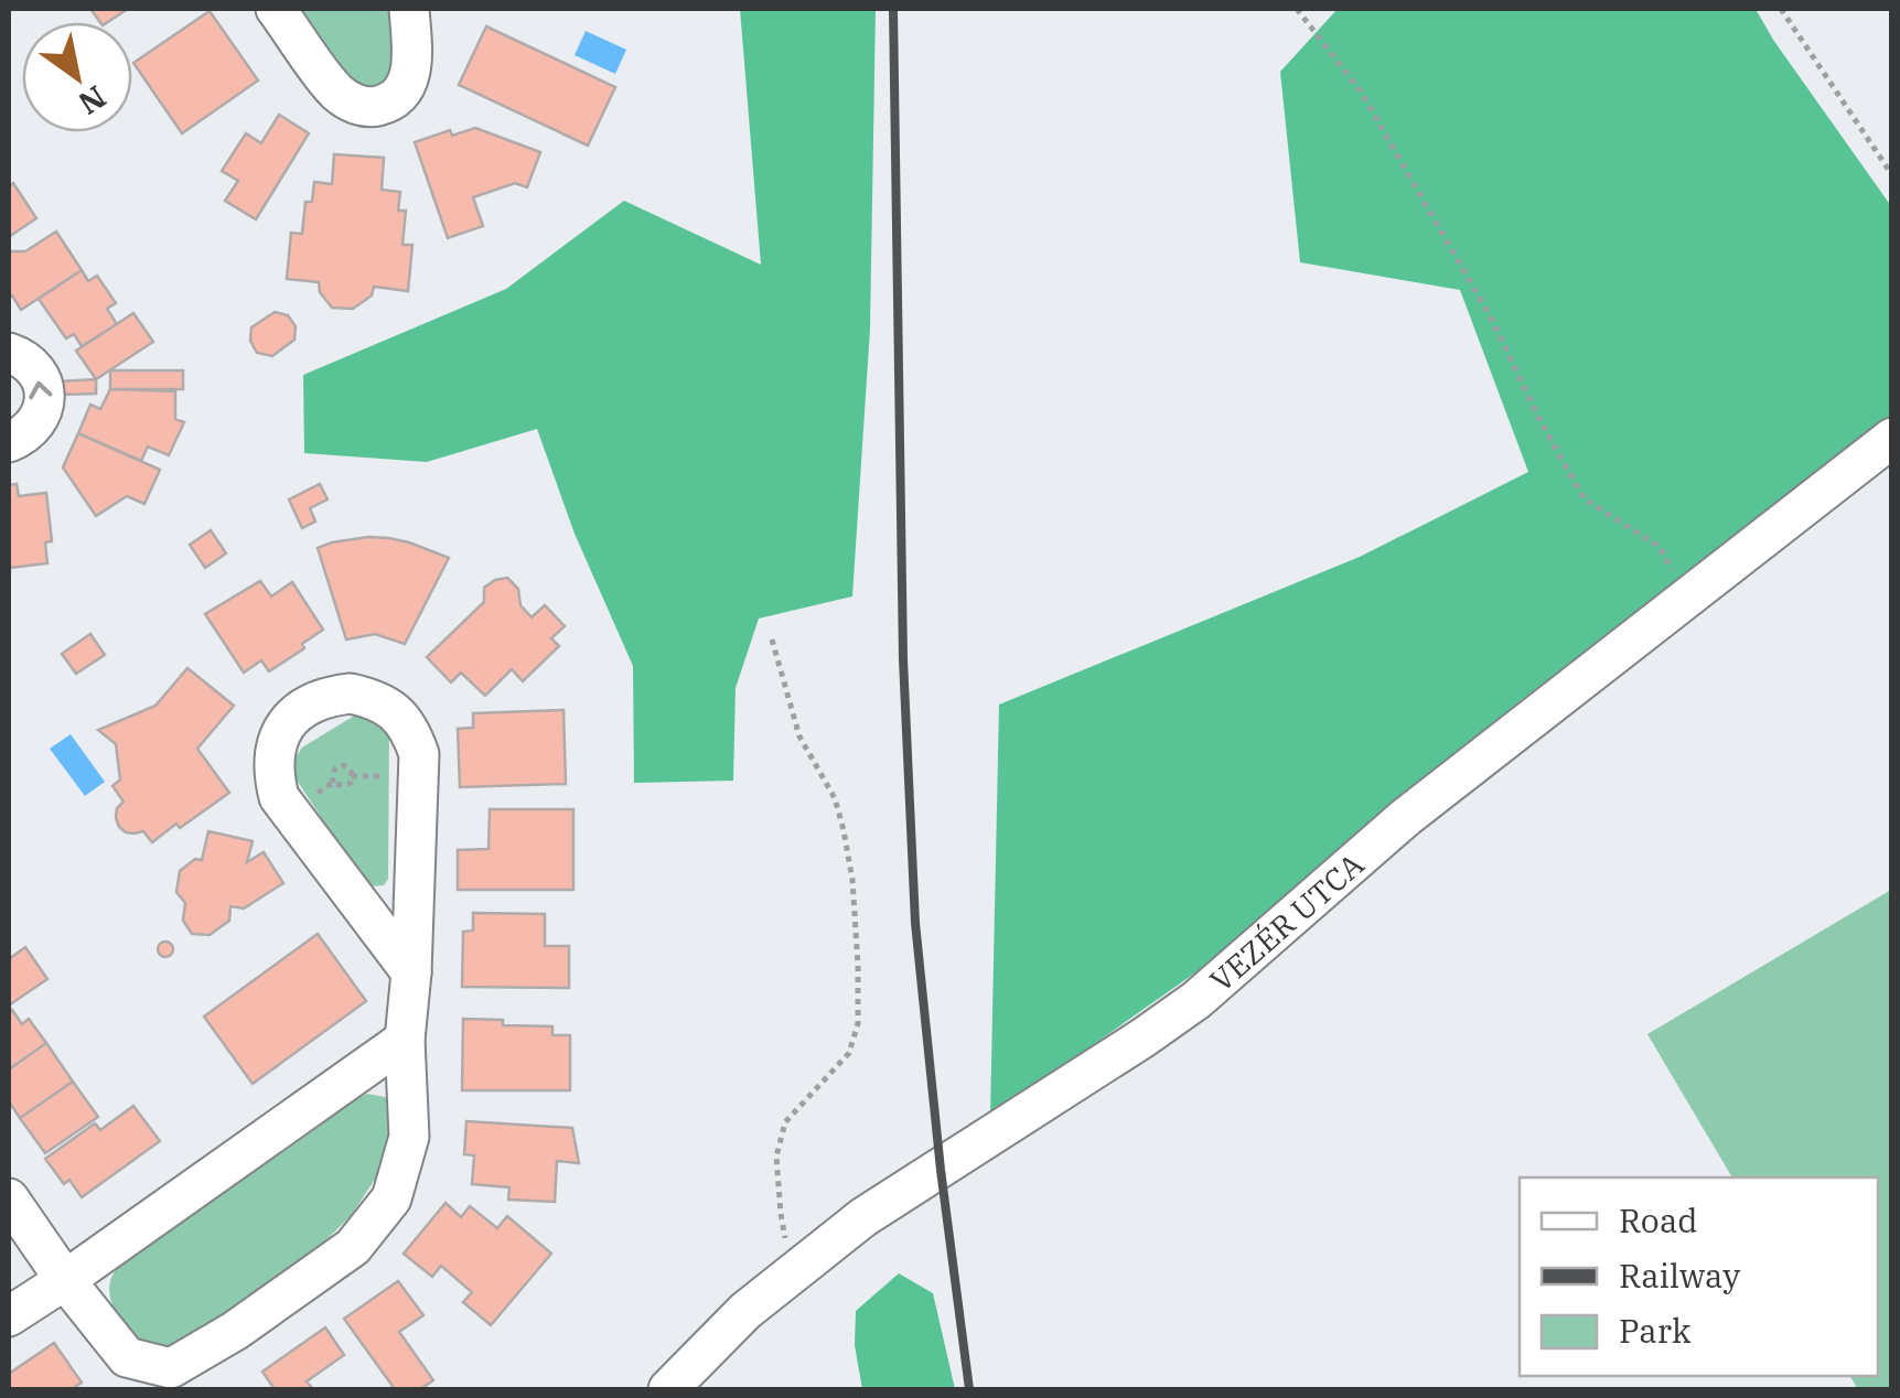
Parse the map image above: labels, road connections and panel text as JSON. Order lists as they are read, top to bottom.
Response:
{
  "streets": {
    "street": ["VEZÉR UTCA"]
  },
  "legend": ["Road", "Railway", "Park"],
  "north": "bottom right"
}
